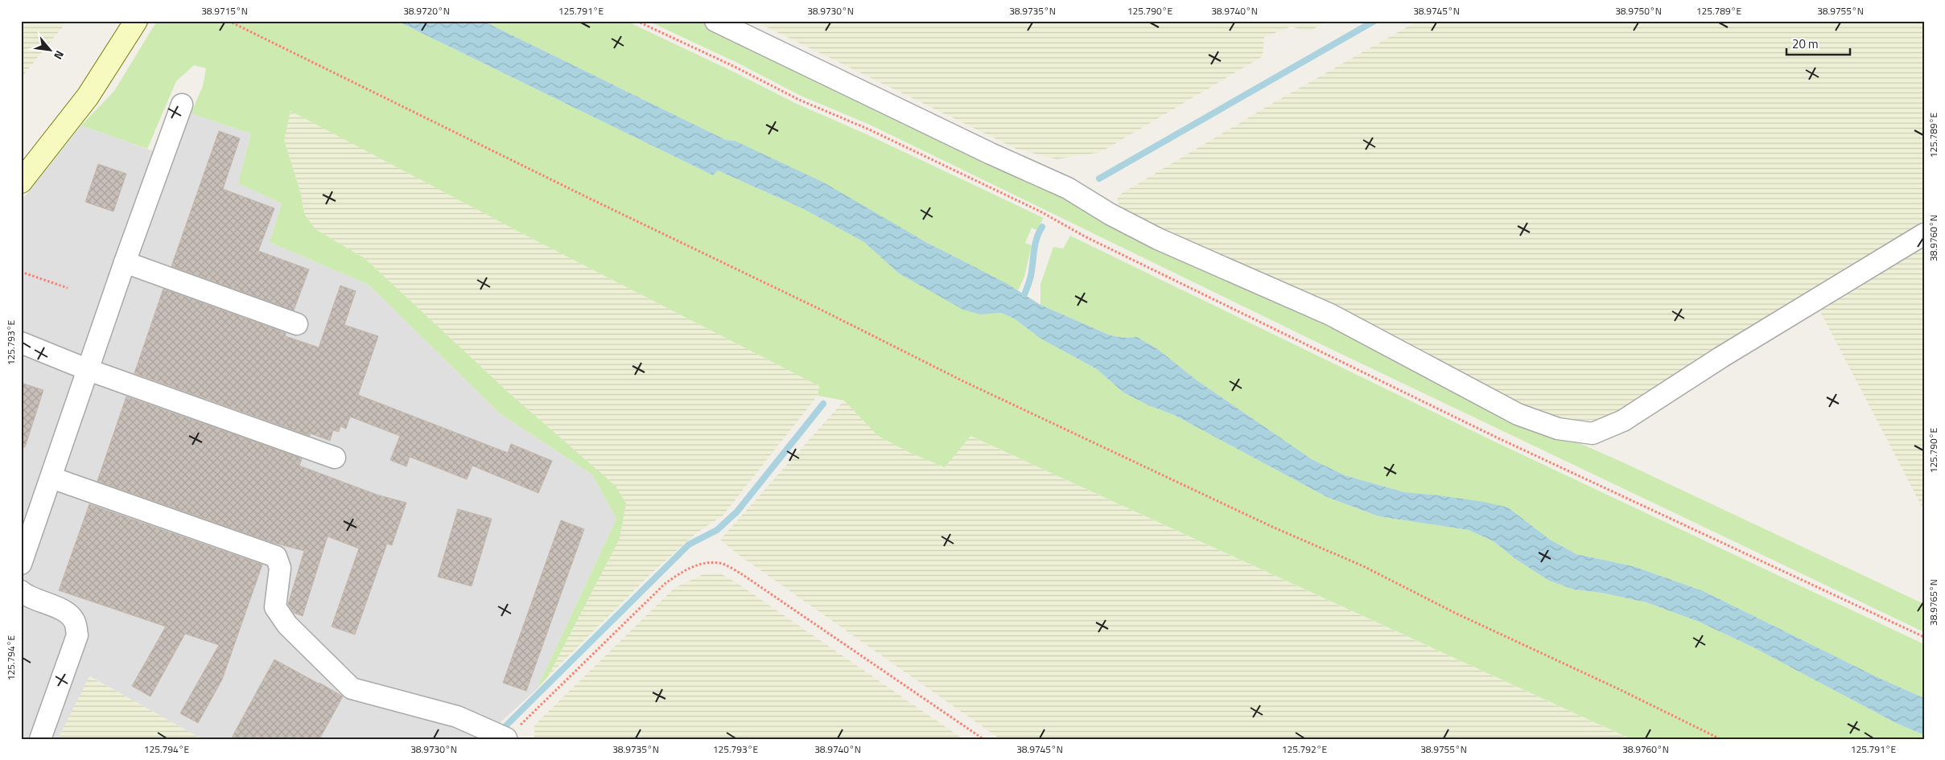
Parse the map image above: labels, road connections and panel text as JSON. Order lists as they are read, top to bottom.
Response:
{
  "scale_bar": "20 m",
  "north": "bottom right",
  "coordinates": [
    "38.9715°N",
    "38.9720°N",
    "125.791°E",
    "38.9730°N",
    "38.9735°N",
    "125.790°E",
    "38.9740°N",
    "38.9745°N",
    "38.9750°N",
    "125.789°E",
    "38.9755°N",
    "38.9760°N",
    "125.793°E",
    "38.9765°N",
    "125.794°E",
    "125.792°E"
  ]
}
